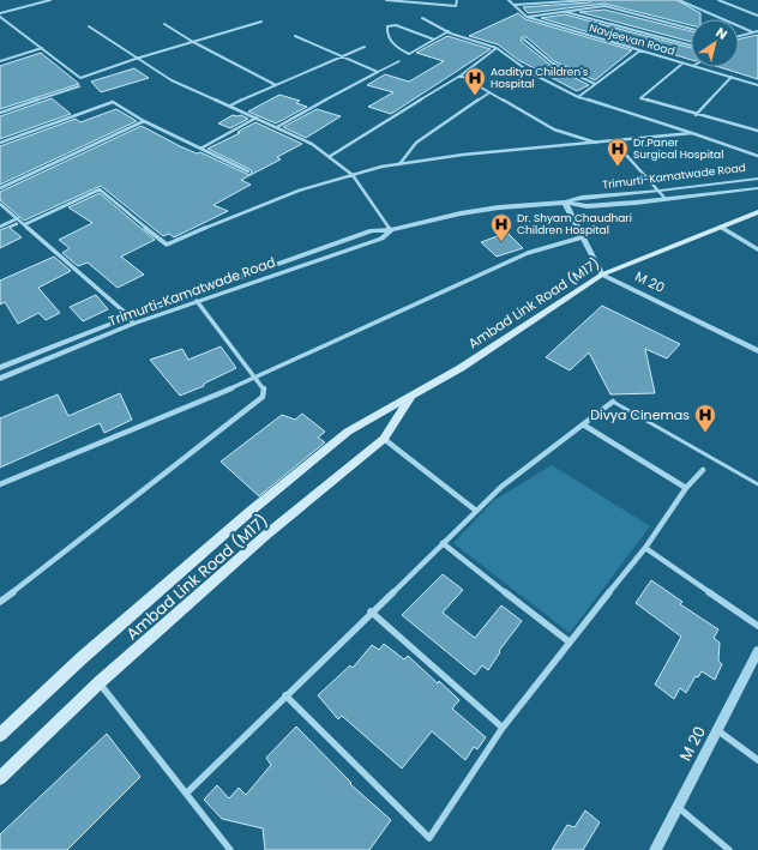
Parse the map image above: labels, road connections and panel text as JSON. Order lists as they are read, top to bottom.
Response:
{
  "streets": {
    "main road": ["Ambad Link Road (M17)"],
    "street": ["Navjeevan Road", "Trimurti-Kamatwade Road", "M 20"]
  },
  "crossings": [
    ["M 20", "Ambad Link Road (M17)"]
  ],
  "places": {
    "hospital": [
      "Aaditya Children's Hospital",
      "Dr.Paner Surgical Hospital",
      "Dr. Shyam Chaudhari Children Hospital",
      "Divya Cinemas"
    ]
  },
  "north": "top right"
}
